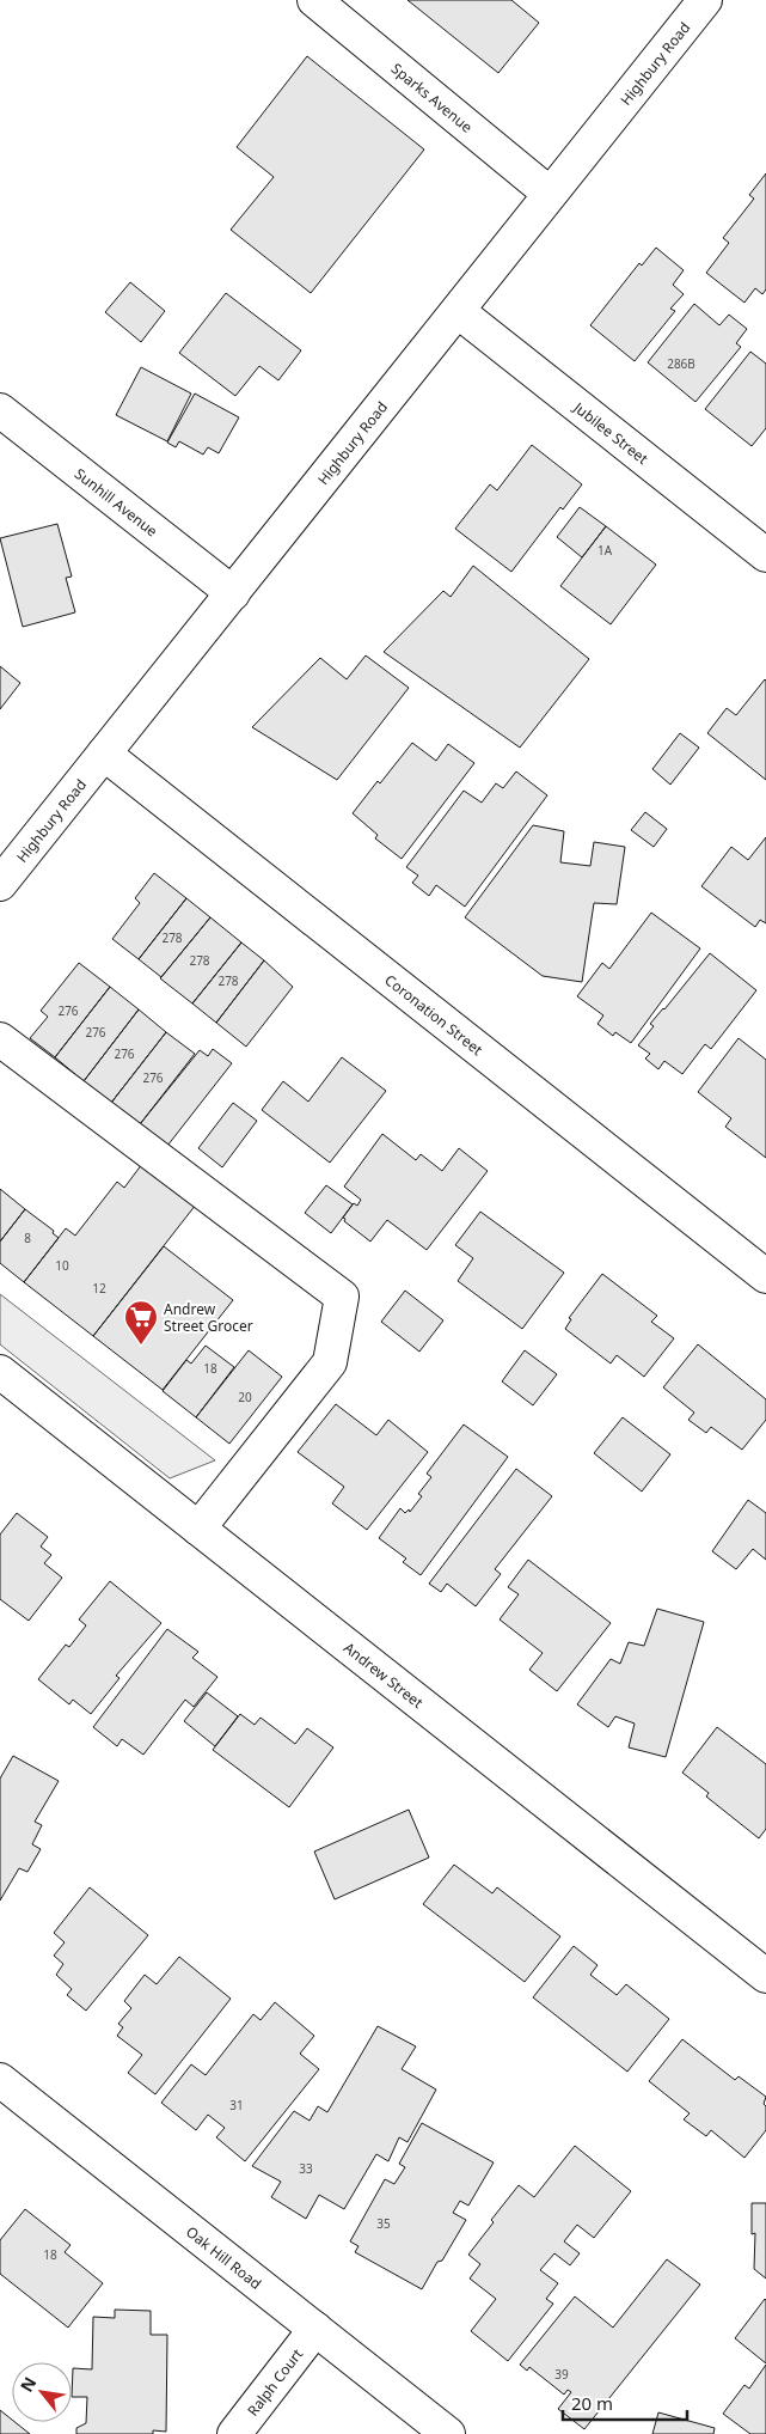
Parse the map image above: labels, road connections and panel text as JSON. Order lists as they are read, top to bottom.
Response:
{
  "streets": {
    "street": [
      "Highbury Road",
      "Sparks Avenue",
      "Jubilee Street",
      "Sunhill Avenue",
      "Coronation Street",
      "Andrew Street",
      "Oak Hill Road",
      "Ralph Court"
    ]
  },
  "crossings": [
    ["Highbury Road", "Sparks Avenue"],
    ["Highbury Road", "Jubilee Street"],
    ["Highbury Road", "Sunhill Avenue"],
    ["Highbury Road", "Coronation Street"],
    ["Oak Hill Road", "Ralph Court"]
  ],
  "places": {
    "supermarket": ["Andrew Street Grocer"]
  },
  "house_numbers": [
    "286B",
    "1A",
    "278",
    "278",
    "278",
    "276",
    "276",
    "276",
    "276",
    "8",
    "10",
    "12",
    "18",
    "20",
    "31",
    "33",
    "35",
    "18",
    "39"
  ],
  "scale_bar": "20 m",
  "north": "top left"
}
